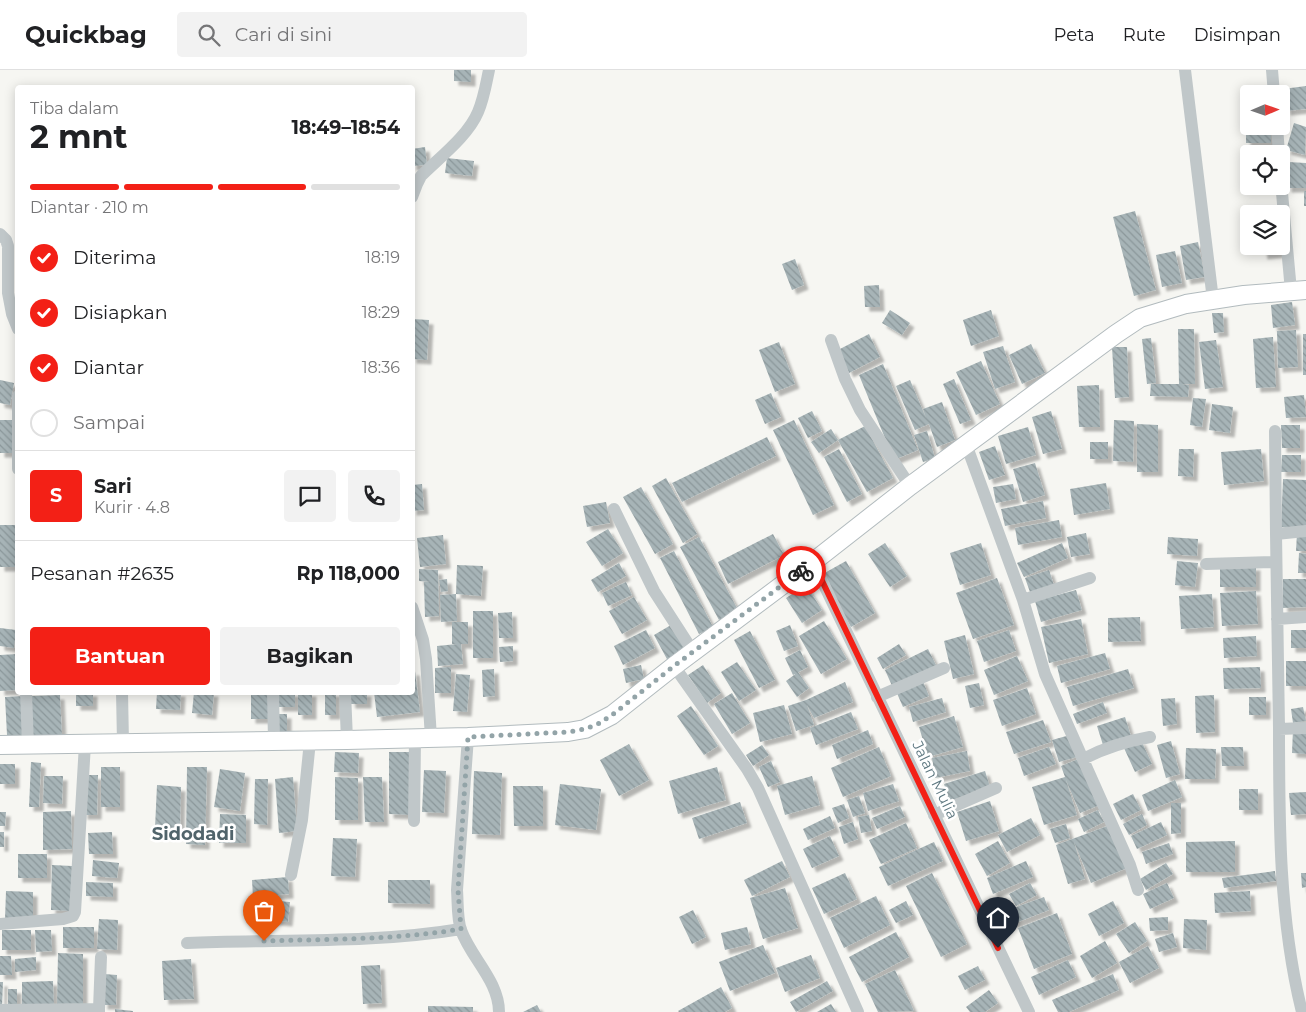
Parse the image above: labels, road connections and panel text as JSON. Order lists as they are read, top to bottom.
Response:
{
  "streets": {
    "street": ["Jalan Mulia"]
  },
  "districts": ["Sidodadi"],
  "north": "right",
  "page": {
    "header": "Quickbag",
    "search": "Cari di sini",
    "nav": ["Peta", "Rute", "Disimpan"],
    "heading": ["2 mnt", "Tiba dalam", "18:49–18:54"],
    "panel": [
      "Sari",
      "Kurir · 4.8",
      "Pesanan #2635",
      "Rp 118,000"
    ],
    "bar": "Diantar · 210 m",
    "list": [
      ["Diterima", "18:19"],
      ["Disiapkan", "18:29"],
      ["Diantar", "18:36"],
      "Sampai"
    ],
    "round": "S",
    "buttons": ["Bantuan", "Bagikan"]
  }
}
